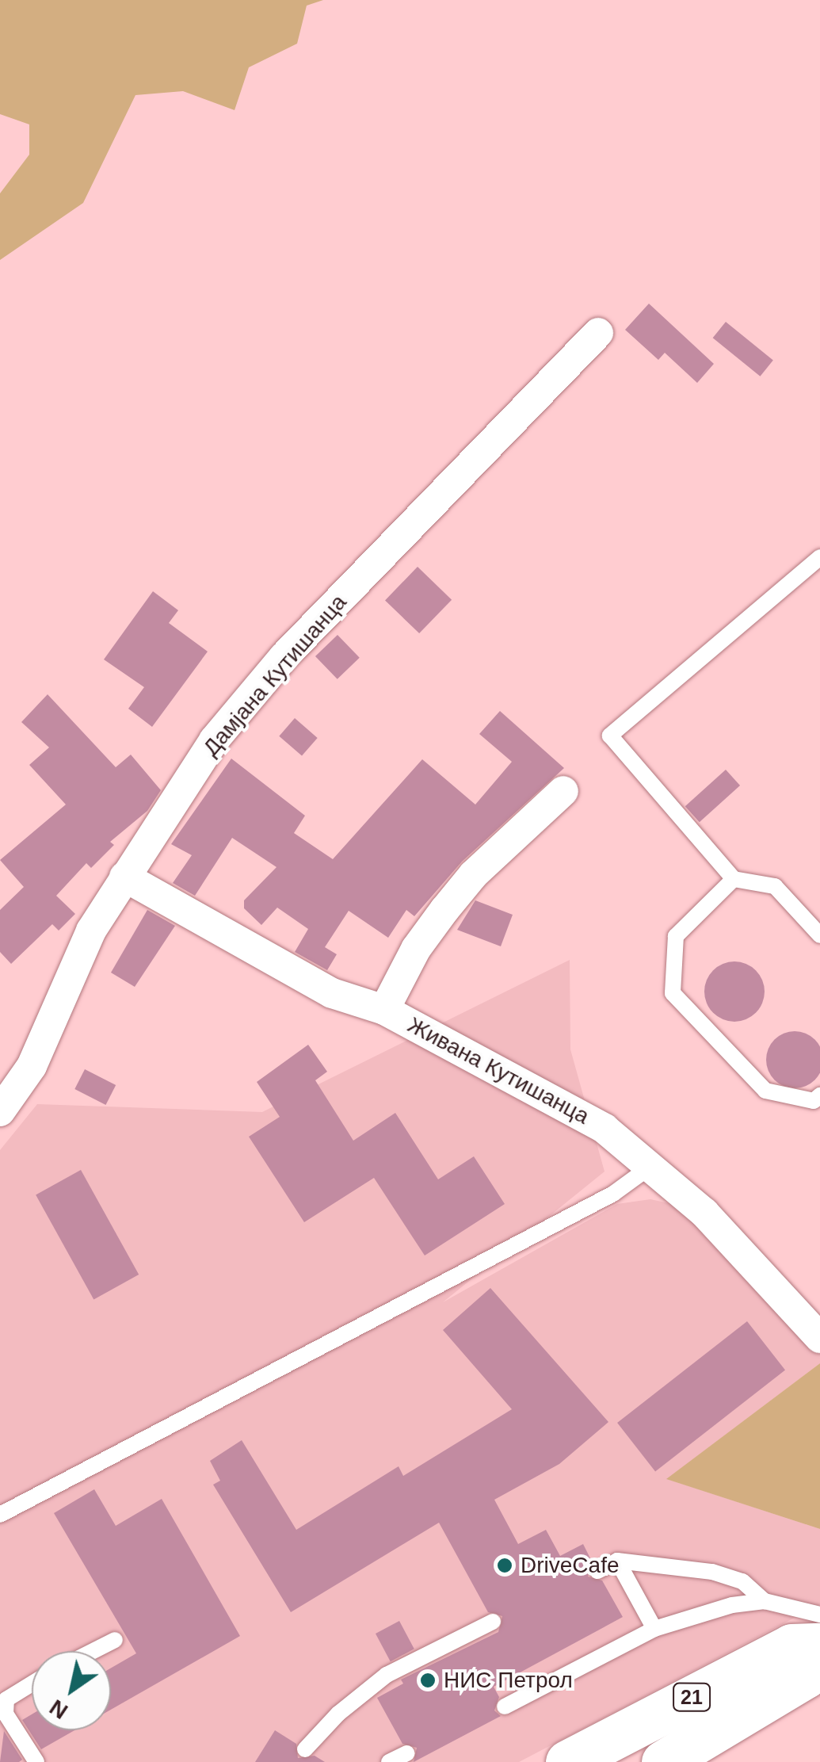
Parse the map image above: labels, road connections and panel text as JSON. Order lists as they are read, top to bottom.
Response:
{
  "streets": {
    "main road": ["21"],
    "street": ["Дамјана Кутишанца", "Живана Кутишанца"]
  },
  "crossings": [
    ["Дамјана Кутишанца", "Живана Кутишанца"]
  ],
  "places": ["DriveCafe", "НИС Петрол"],
  "north": "bottom left"
}
